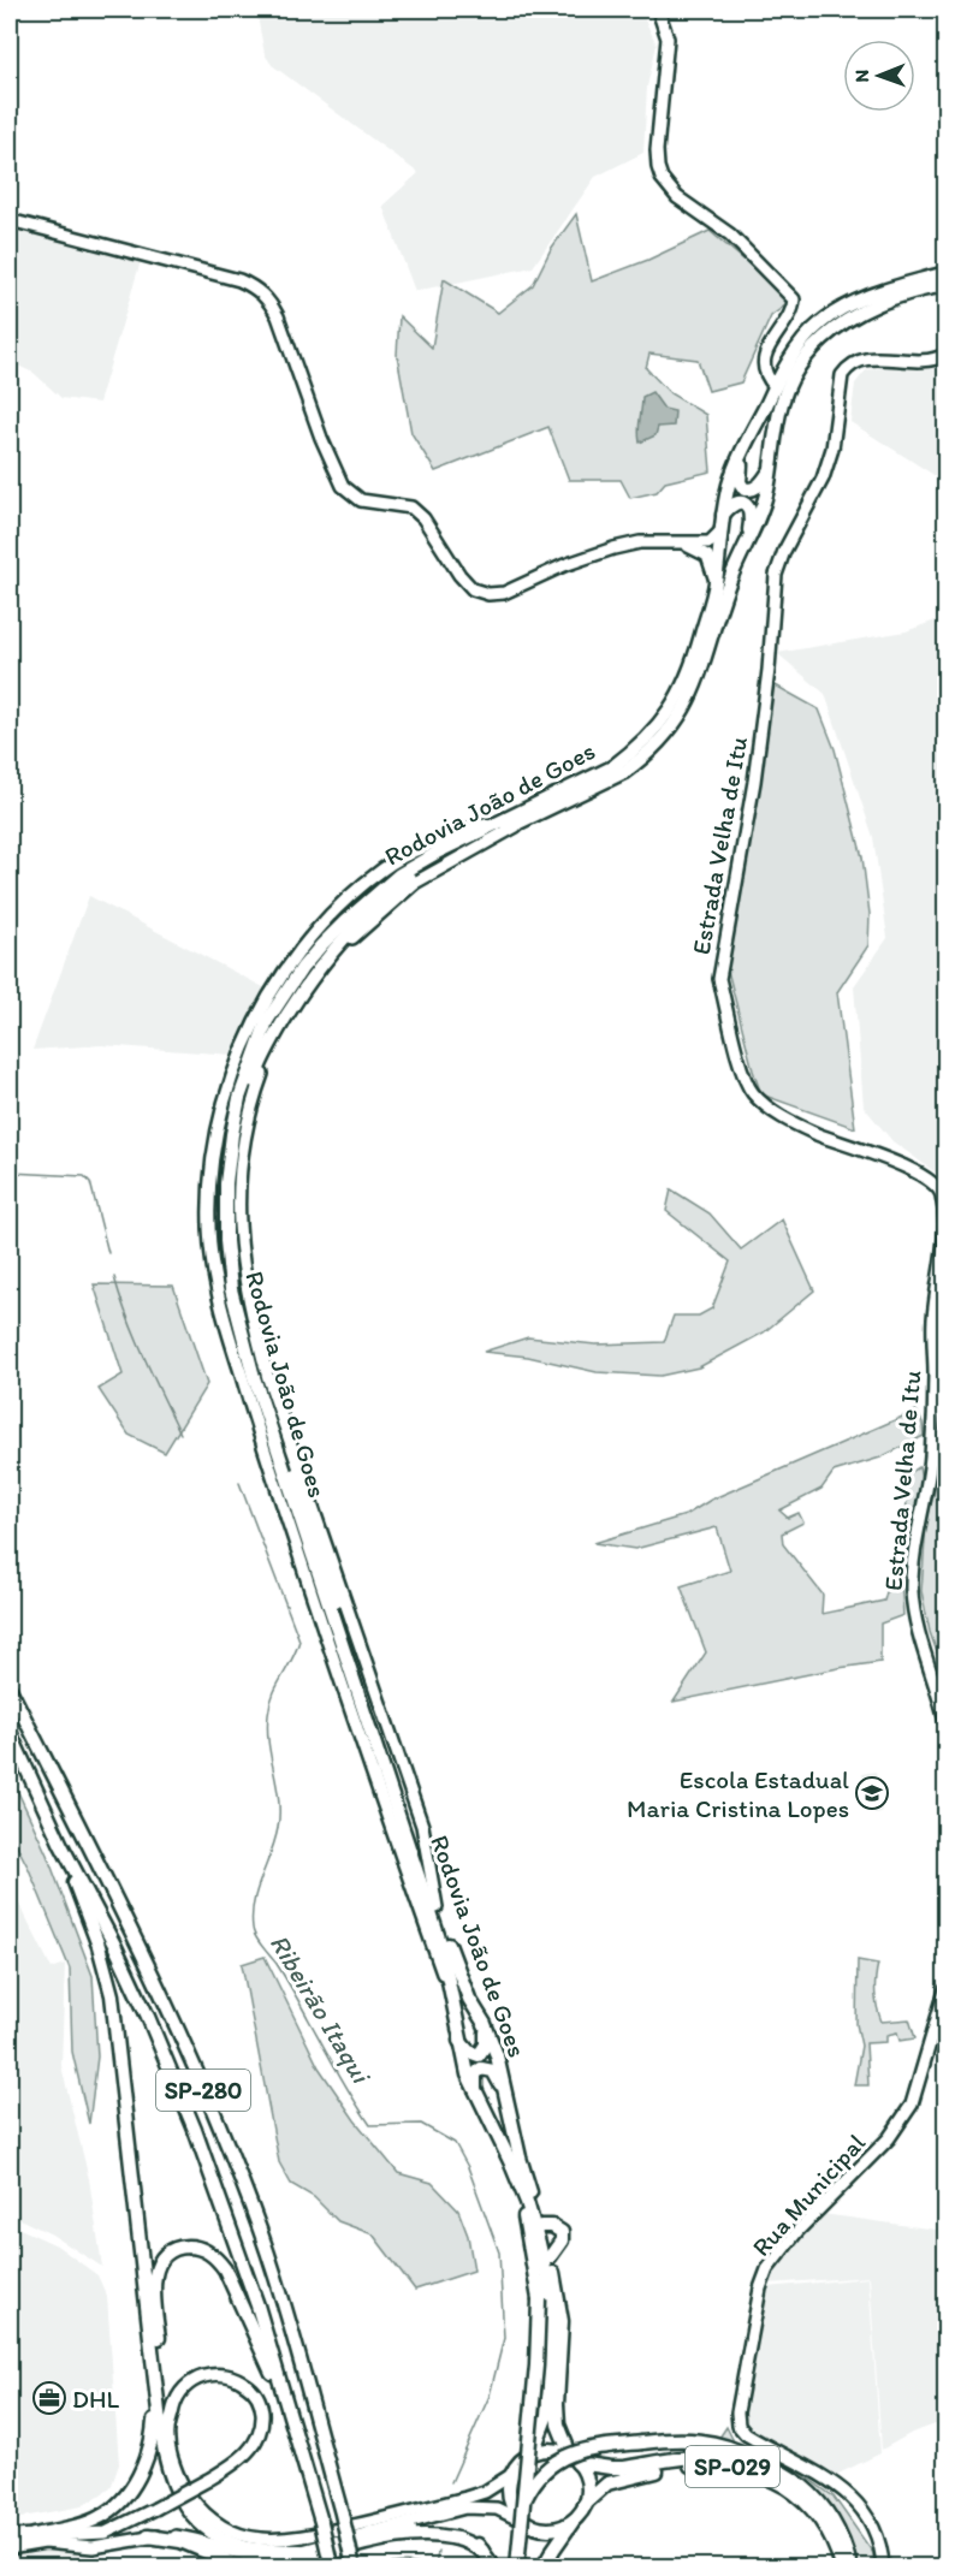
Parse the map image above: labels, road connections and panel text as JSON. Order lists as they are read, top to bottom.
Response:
{
  "streets": {
    "highway": ["Rodovia João de Goes", "SP-280", "SP-029"],
    "main road": ["Estrada Velha de Itu", "Rua Municipal"]
  },
  "crossings": [
    ["Rodovia João de Goes", "SP-029"]
  ],
  "water": ["Ribeirão Itaqui"],
  "places": {
    "school or university": ["Escola Estadual Maria Cristina Lopes"],
    "office": ["DHL"]
  },
  "north": "left"
}
